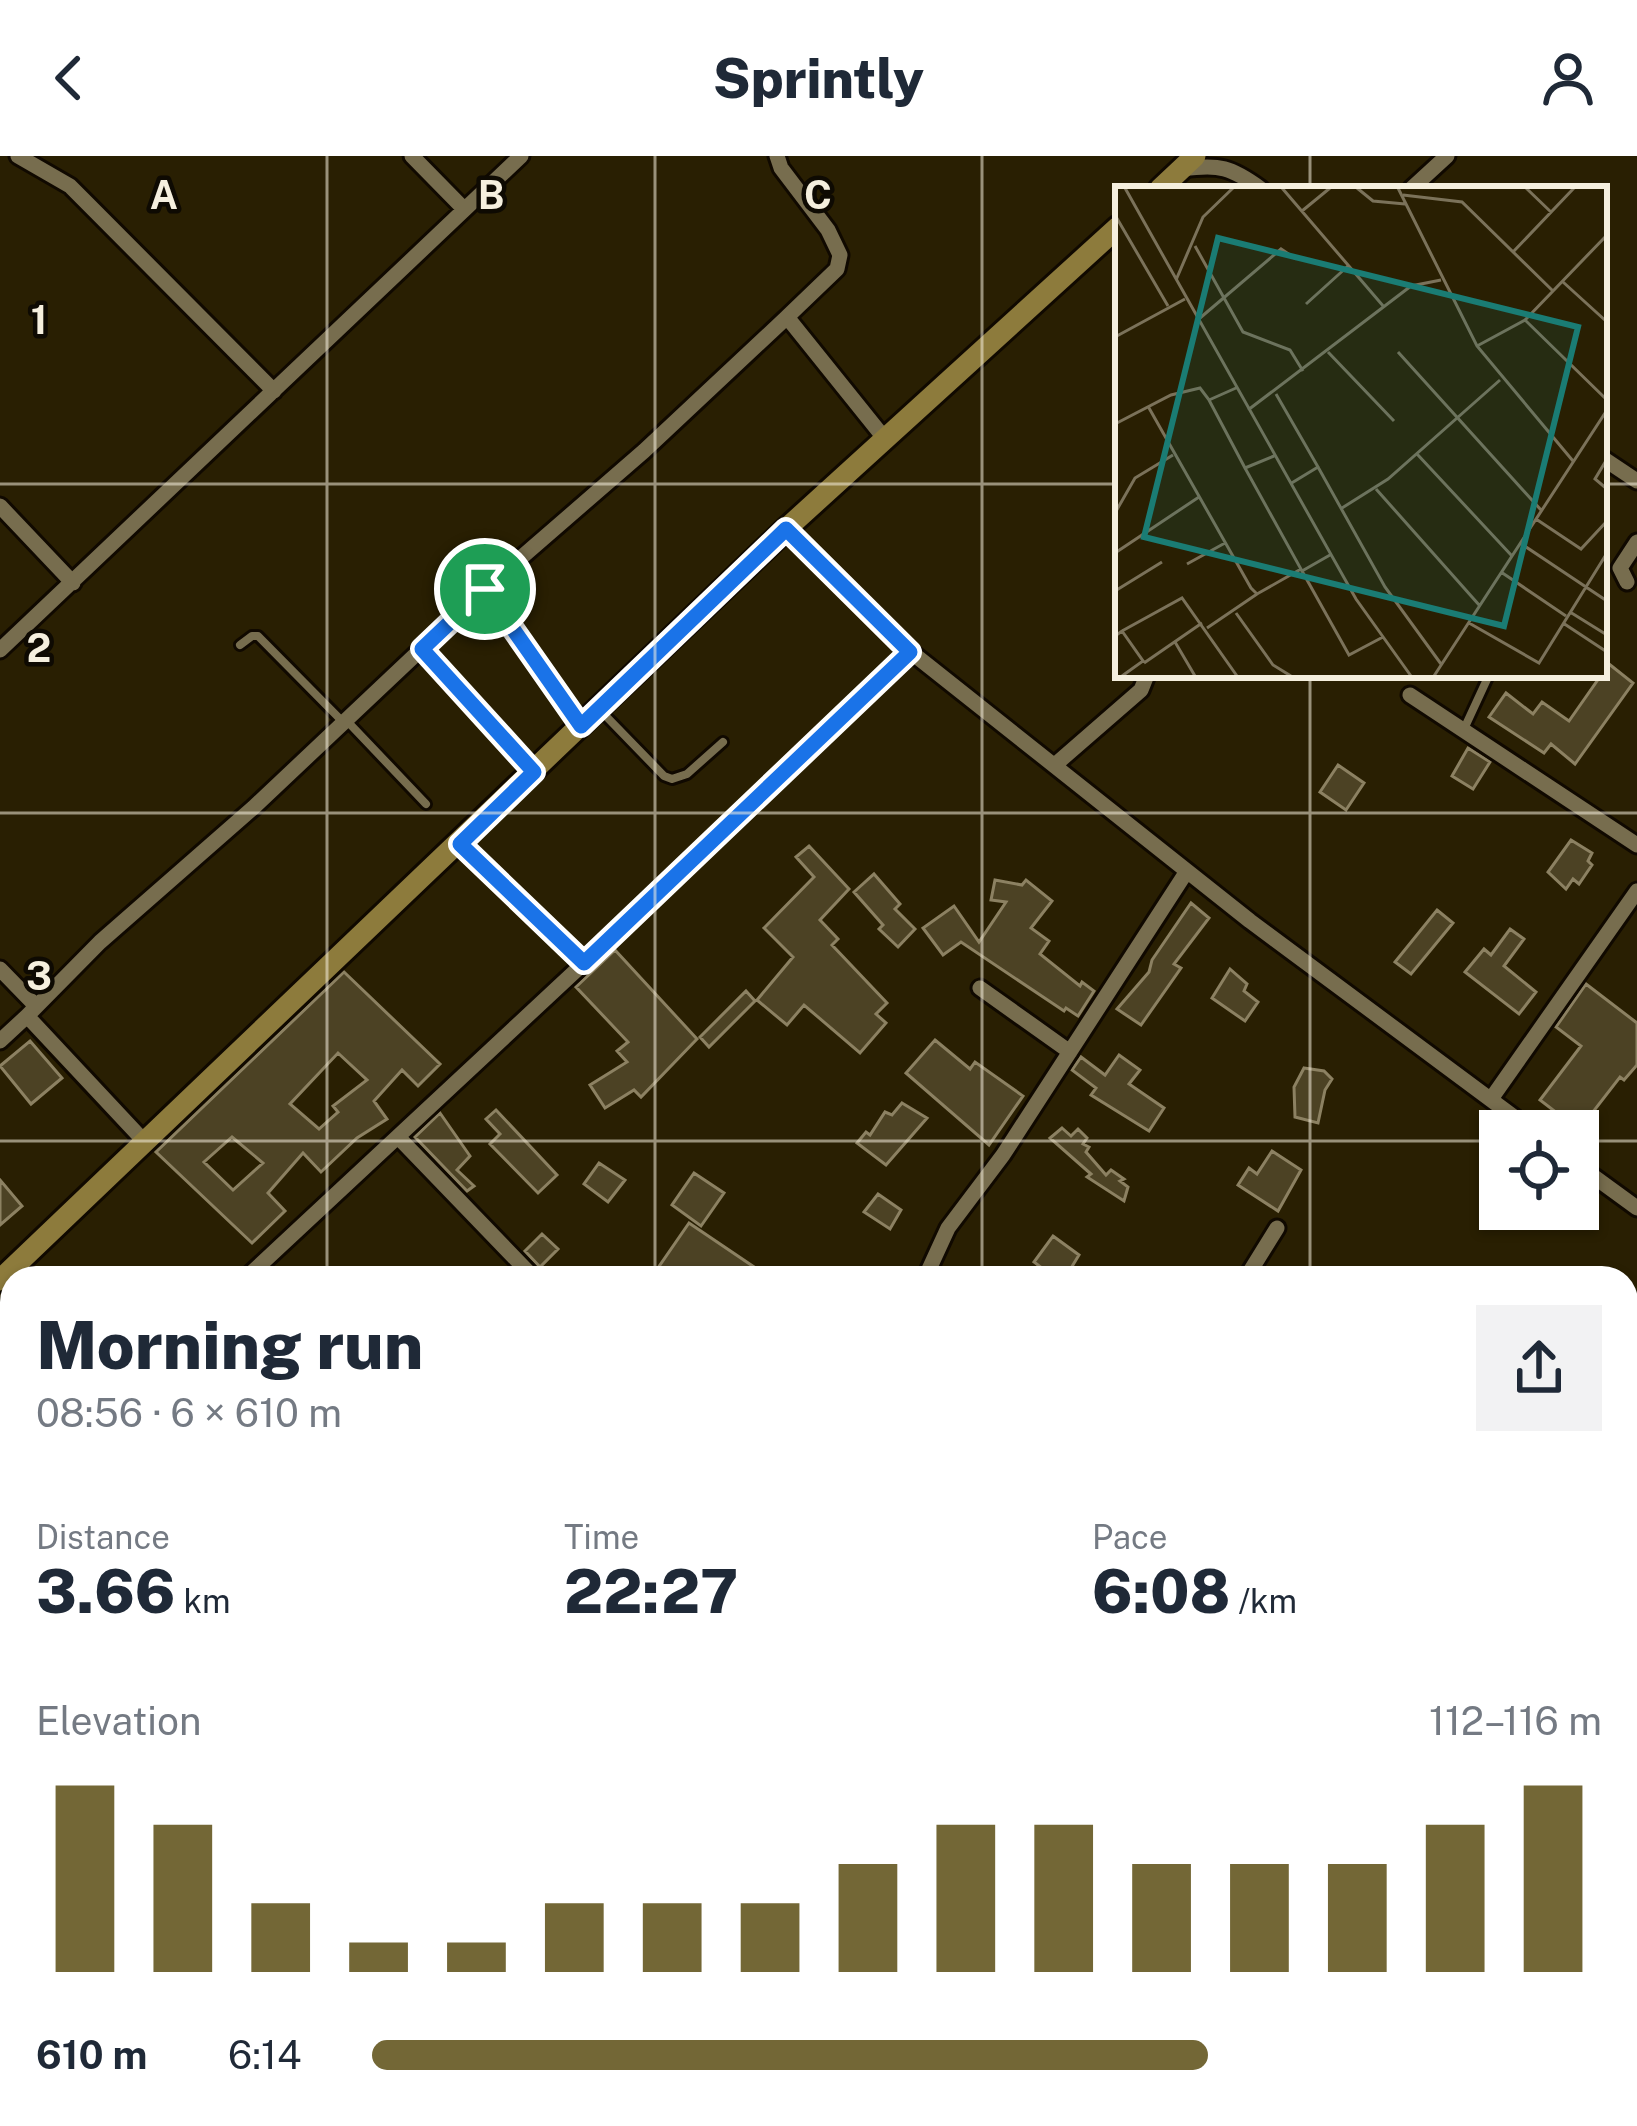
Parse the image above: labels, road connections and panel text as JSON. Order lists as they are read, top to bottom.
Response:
{
  "page": {
    "header": "Sprintly",
    "heading": ["Morning run", "08:56 · 6 × 610 m"],
    "stats": [
      ["Distance", "3.66 km"],
      ["Time", "22:27"],
      ["Pace", "6:08 /km"]
    ],
    "chart": ["Elevation", "112–116 m"],
    "list": [
      {
        "name": "610 m",
        "note": "6:14"
      }
    ]
  },
  "grid": {
    "columns": ["A", "B", "C"],
    "rows": ["1", "2", "3"]
  }
}
